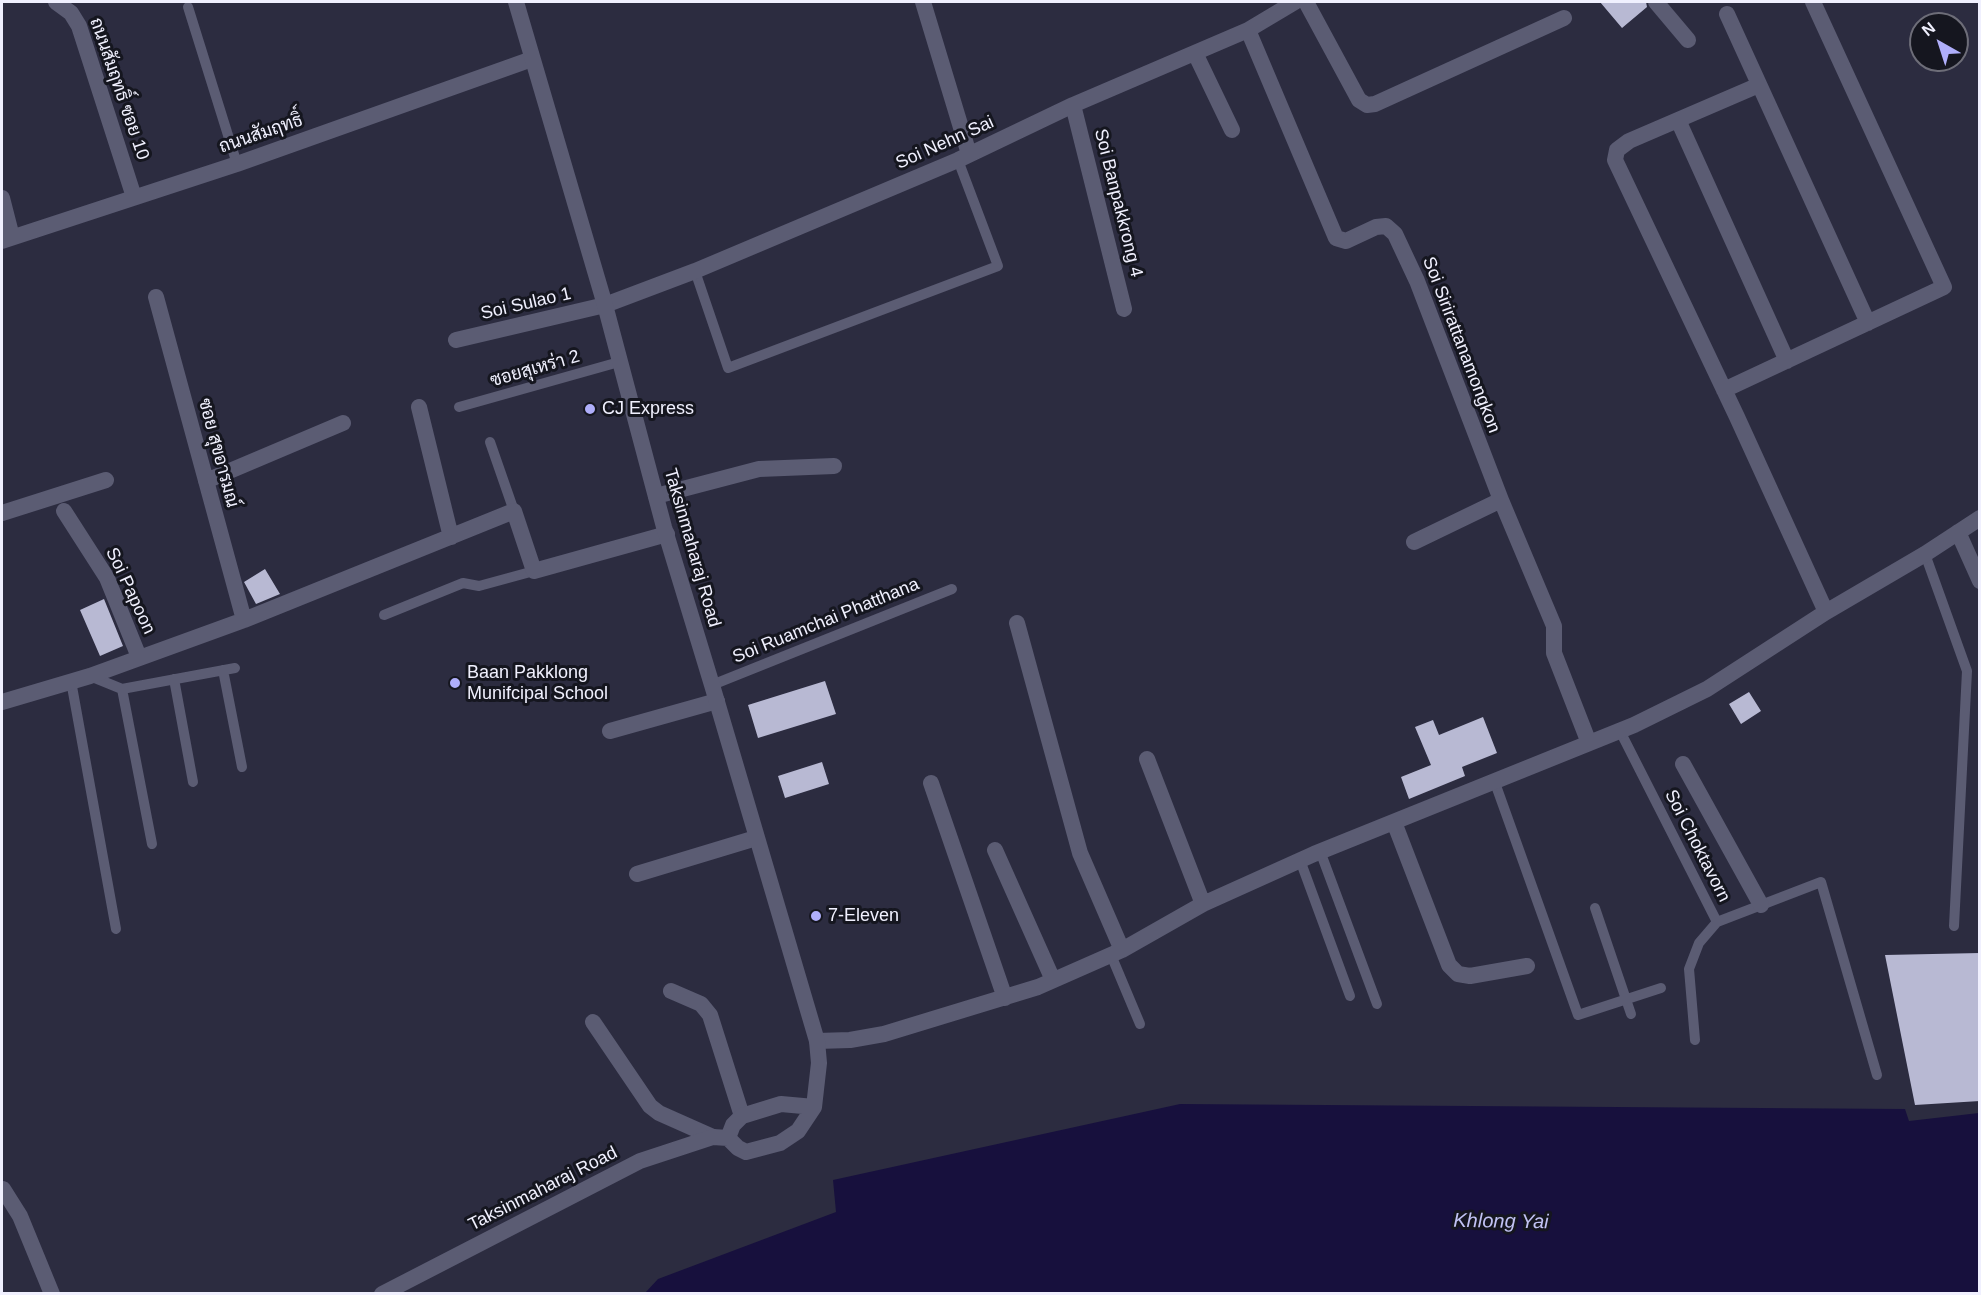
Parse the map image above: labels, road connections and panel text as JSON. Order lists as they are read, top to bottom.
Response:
{
  "streets": {
    "street": [
      "ถนนสัมฤทธิ์ ซอย 10",
      "ถนนสัมฤทธิ์",
      "Soi Nehn Sai",
      "Soi Banpakkrong 4",
      "Soi Sulao 1",
      "Soi Sirirattanamongkon",
      "ซอย สุขอารมณ์",
      "Taksinmaharaj Road",
      "Soi Papoon"
    ],
    "lane": ["ซอยสุเหร่า 2", "Soi Ruamchai Phatthana", "Soi Choktavorn"]
  },
  "crossings": [
    ["ถนนสัมฤทธิ์ ซอย 10", "ถนนสัมฤทธิ์"],
    ["ถนนสัมฤทธิ์", "Taksinmaharaj Road"],
    ["Soi Nehn Sai", "Soi Banpakkrong 4"],
    ["Soi Nehn Sai", "Soi Sulao 1"],
    ["Soi Nehn Sai", "Soi Sirirattanamongkon"],
    ["Soi Nehn Sai", "Taksinmaharaj Road"],
    ["Soi Sulao 1", "Taksinmaharaj Road"],
    ["ซอยสุเหร่า 2", "Taksinmaharaj Road"],
    ["Taksinmaharaj Road", "Soi Ruamchai Phatthana"]
  ],
  "water": ["Khlong Yai"],
  "places": ["CJ Express", "Baan Pakklong Munifcipal School", "7-Eleven"],
  "north": "top left"
}
